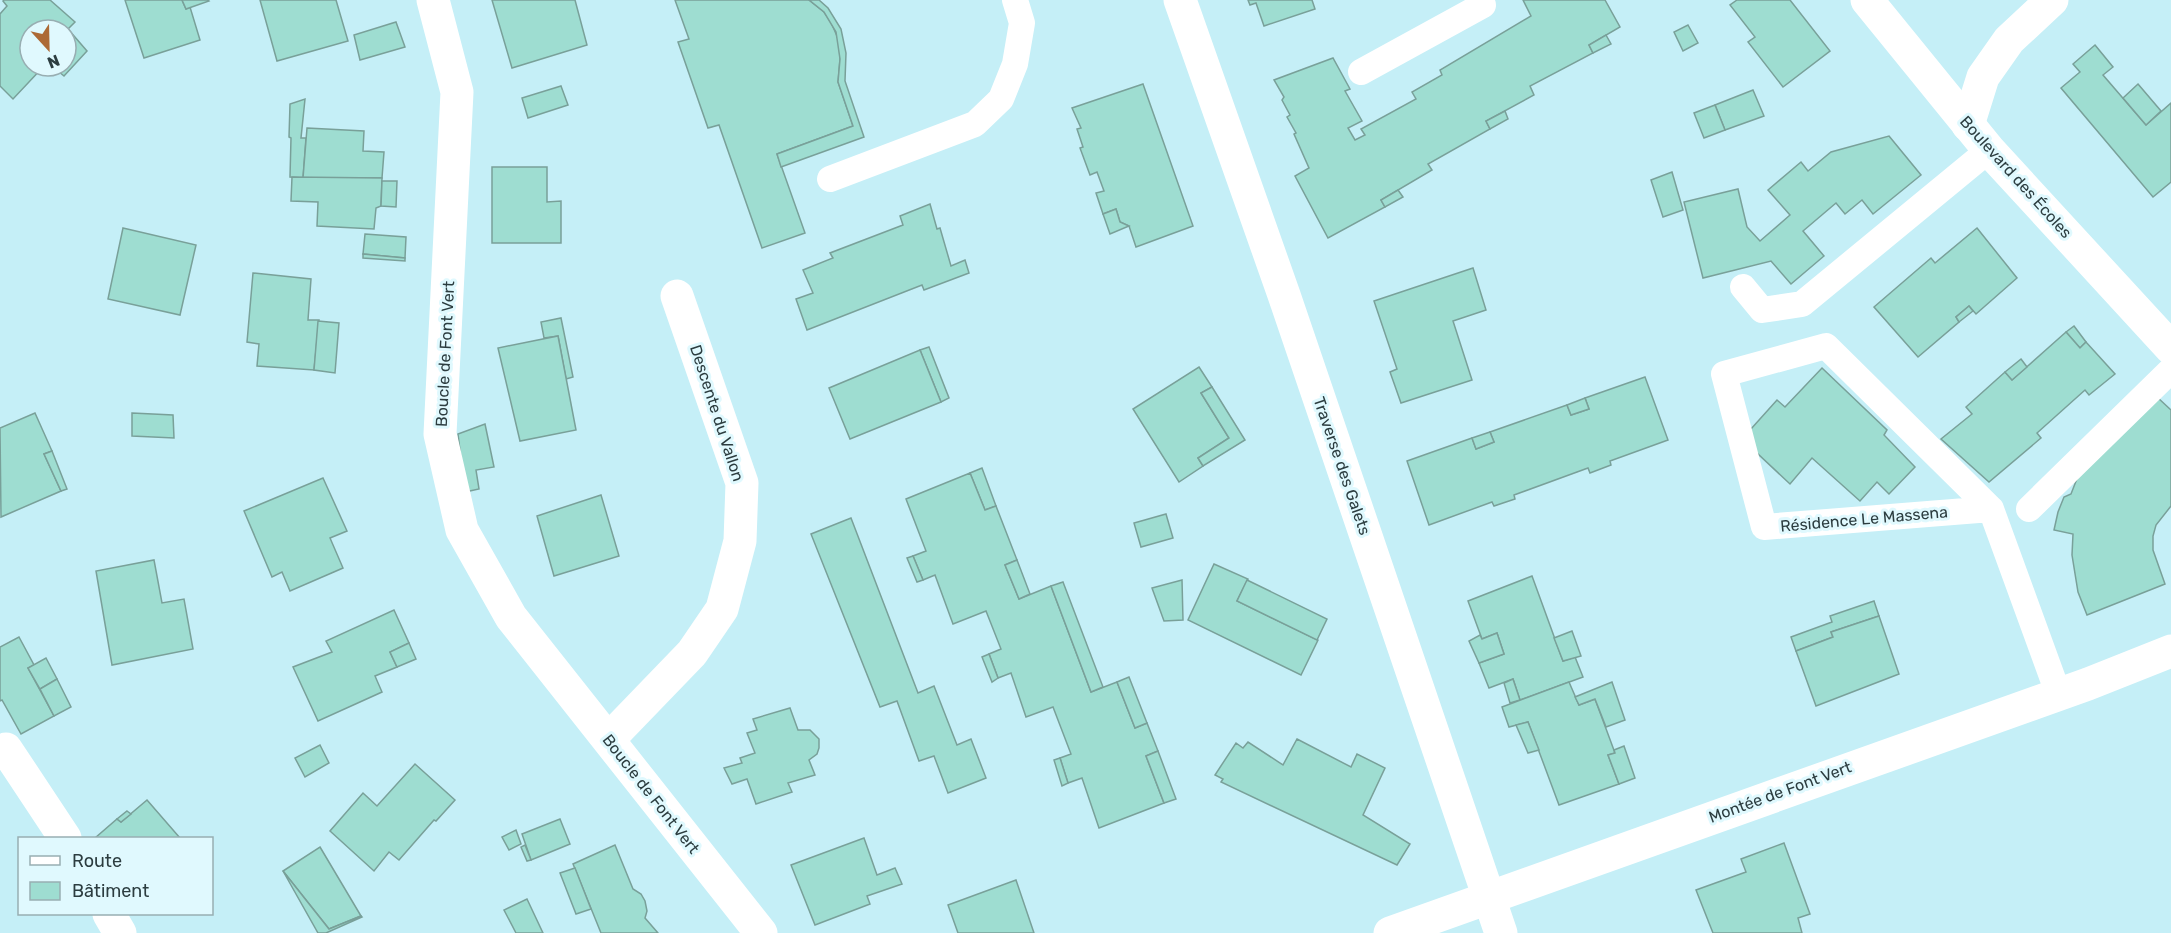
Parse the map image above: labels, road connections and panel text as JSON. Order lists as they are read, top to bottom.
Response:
{
  "streets": {
    "street": [
      "Boulevard des Écoles",
      "Boucle de Font Vert",
      "Descente du Vallon",
      "Traverse des Galets",
      "Montée de Font Vert"
    ],
    "lane": ["Résidence Le Massena"]
  },
  "crossings": [
    ["Boucle de Font Vert", "Descente du Vallon"],
    ["Traverse des Galets", "Montée de Font Vert"],
    ["Résidence Le Massena", "Montée de Font Vert"]
  ],
  "legend": ["Route", "Bâtiment"],
  "north": "bottom"
}
